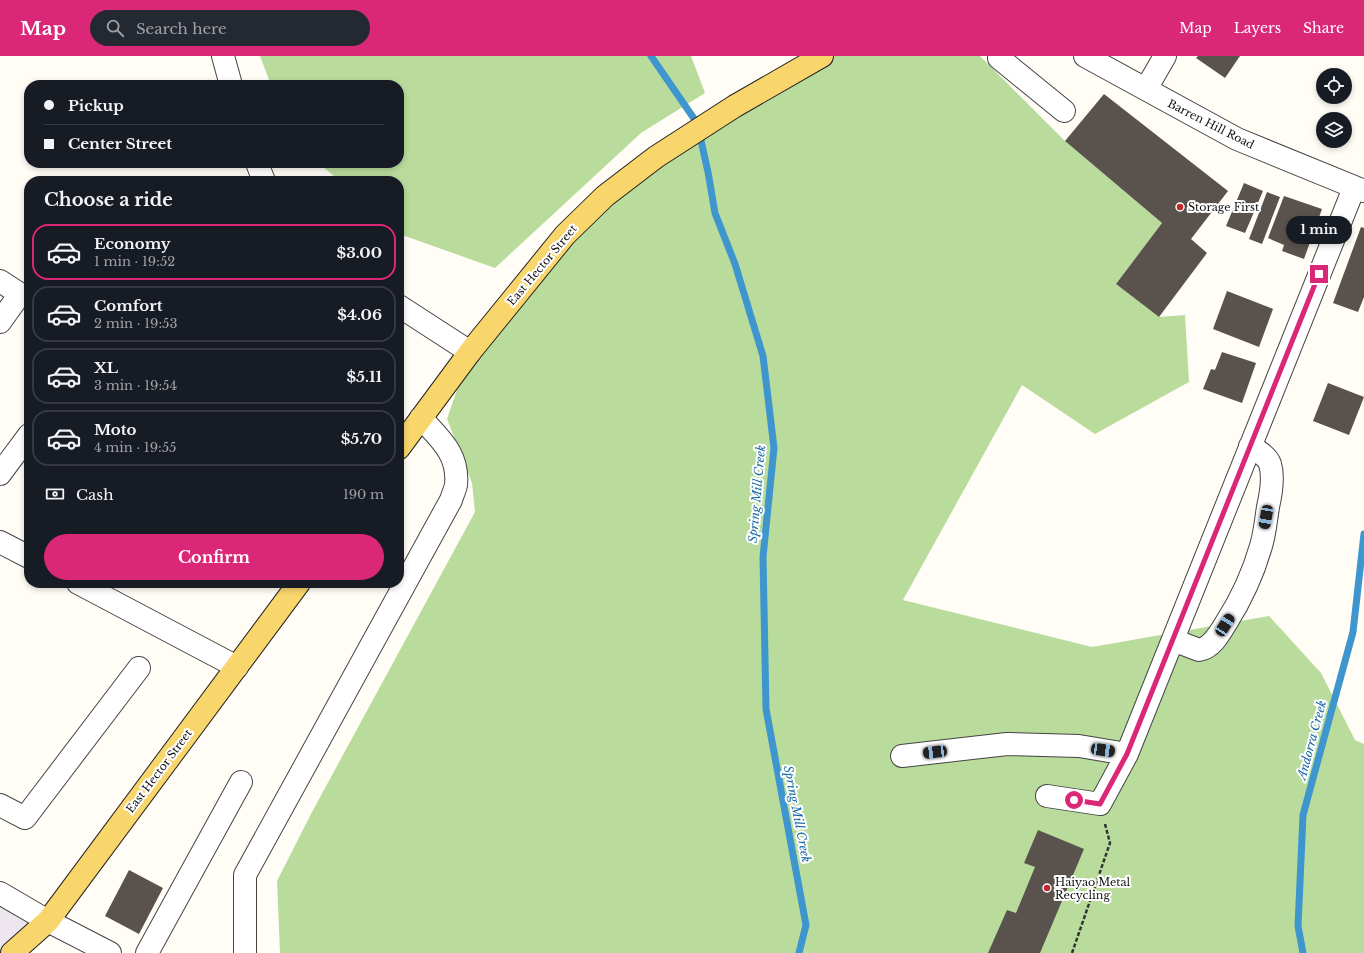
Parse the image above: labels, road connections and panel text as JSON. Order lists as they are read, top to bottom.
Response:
{
  "streets": {
    "main road": ["East Hector Street"],
    "street": ["Barren Hill Road"]
  },
  "water": ["Spring Mill Creek", "Andorra Creek"],
  "places": ["Storage First", "Haiyao Metal Recycling"],
  "page": {
    "header": "Map",
    "search": "Search here",
    "nav": ["Map", "Layers", "Share"],
    "banner": ["Pickup", "Center Street"],
    "heading": "Choose a ride",
    "bubble": "1 min",
    "list": [
      {
        "name": "Economy",
        "note": "1 min · 19:52",
        "value": "$3.00"
      },
      {
        "name": "Comfort",
        "note": "2 min · 19:53",
        "value": "$4.06"
      },
      {
        "name": "XL",
        "note": "3 min · 19:54",
        "value": "$5.11"
      },
      {
        "name": "Moto",
        "note": "4 min · 19:55",
        "value": "$5.70"
      }
    ],
    "pay": ["Cash", "190 m"],
    "buttons": "Confirm"
  }
}
